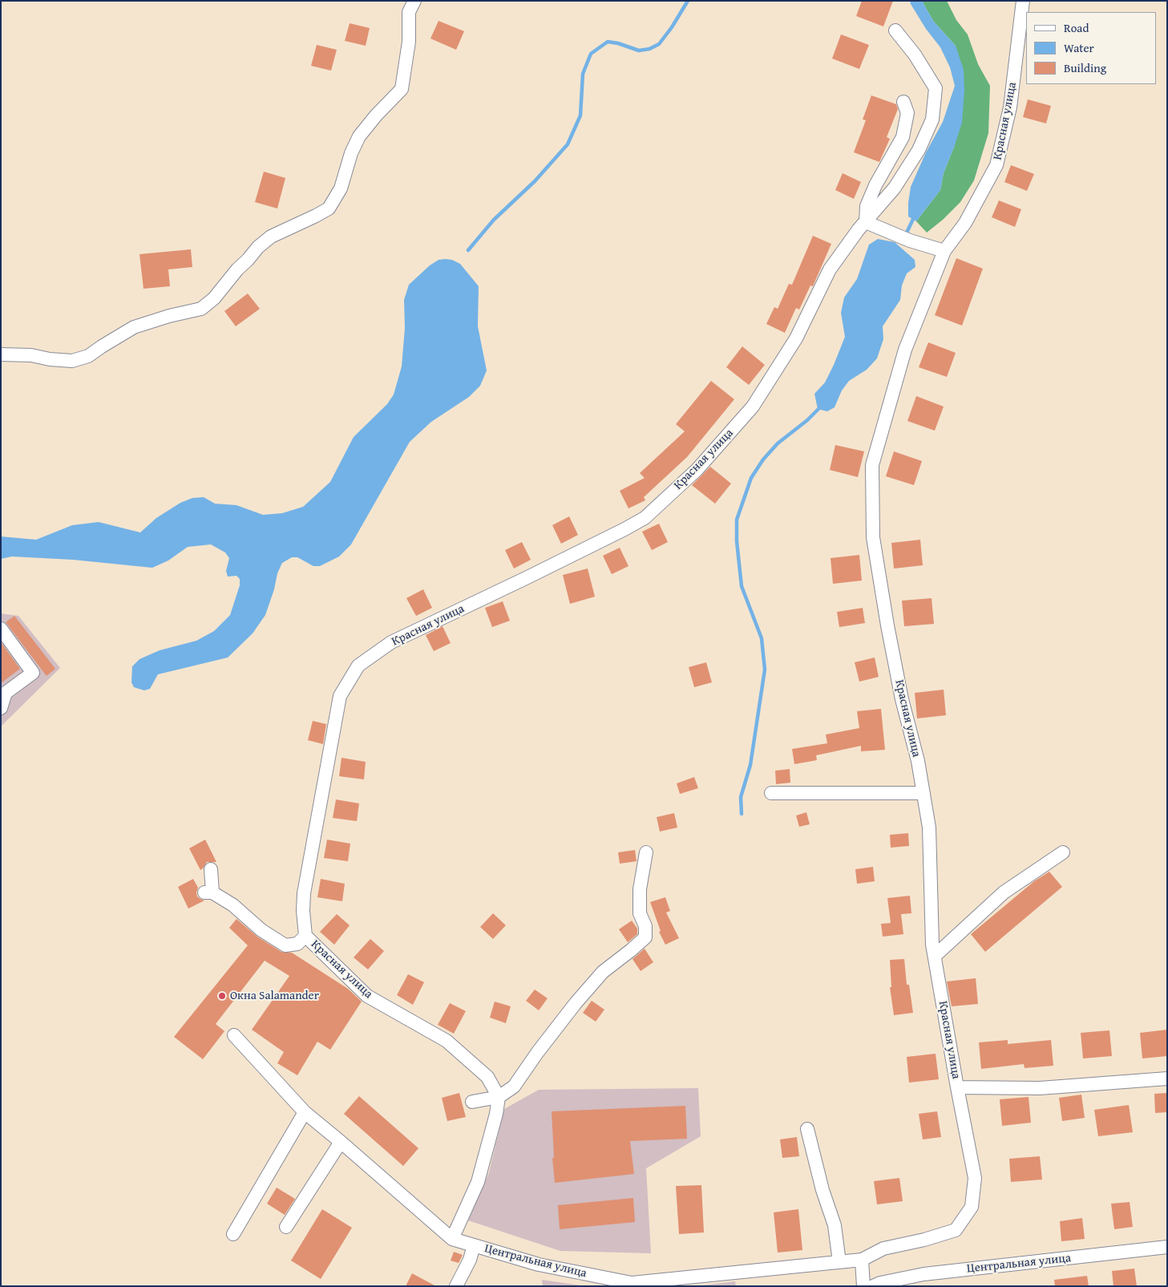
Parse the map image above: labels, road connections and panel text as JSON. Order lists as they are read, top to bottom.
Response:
{
  "streets": {
    "street": ["Красная улица", "Центральная улица"]
  },
  "crossings": [
    ["Красная улица", "Центральная улица"]
  ],
  "places": ["Окна Salamander"],
  "legend": ["Road", "Water", "Building"]
}
